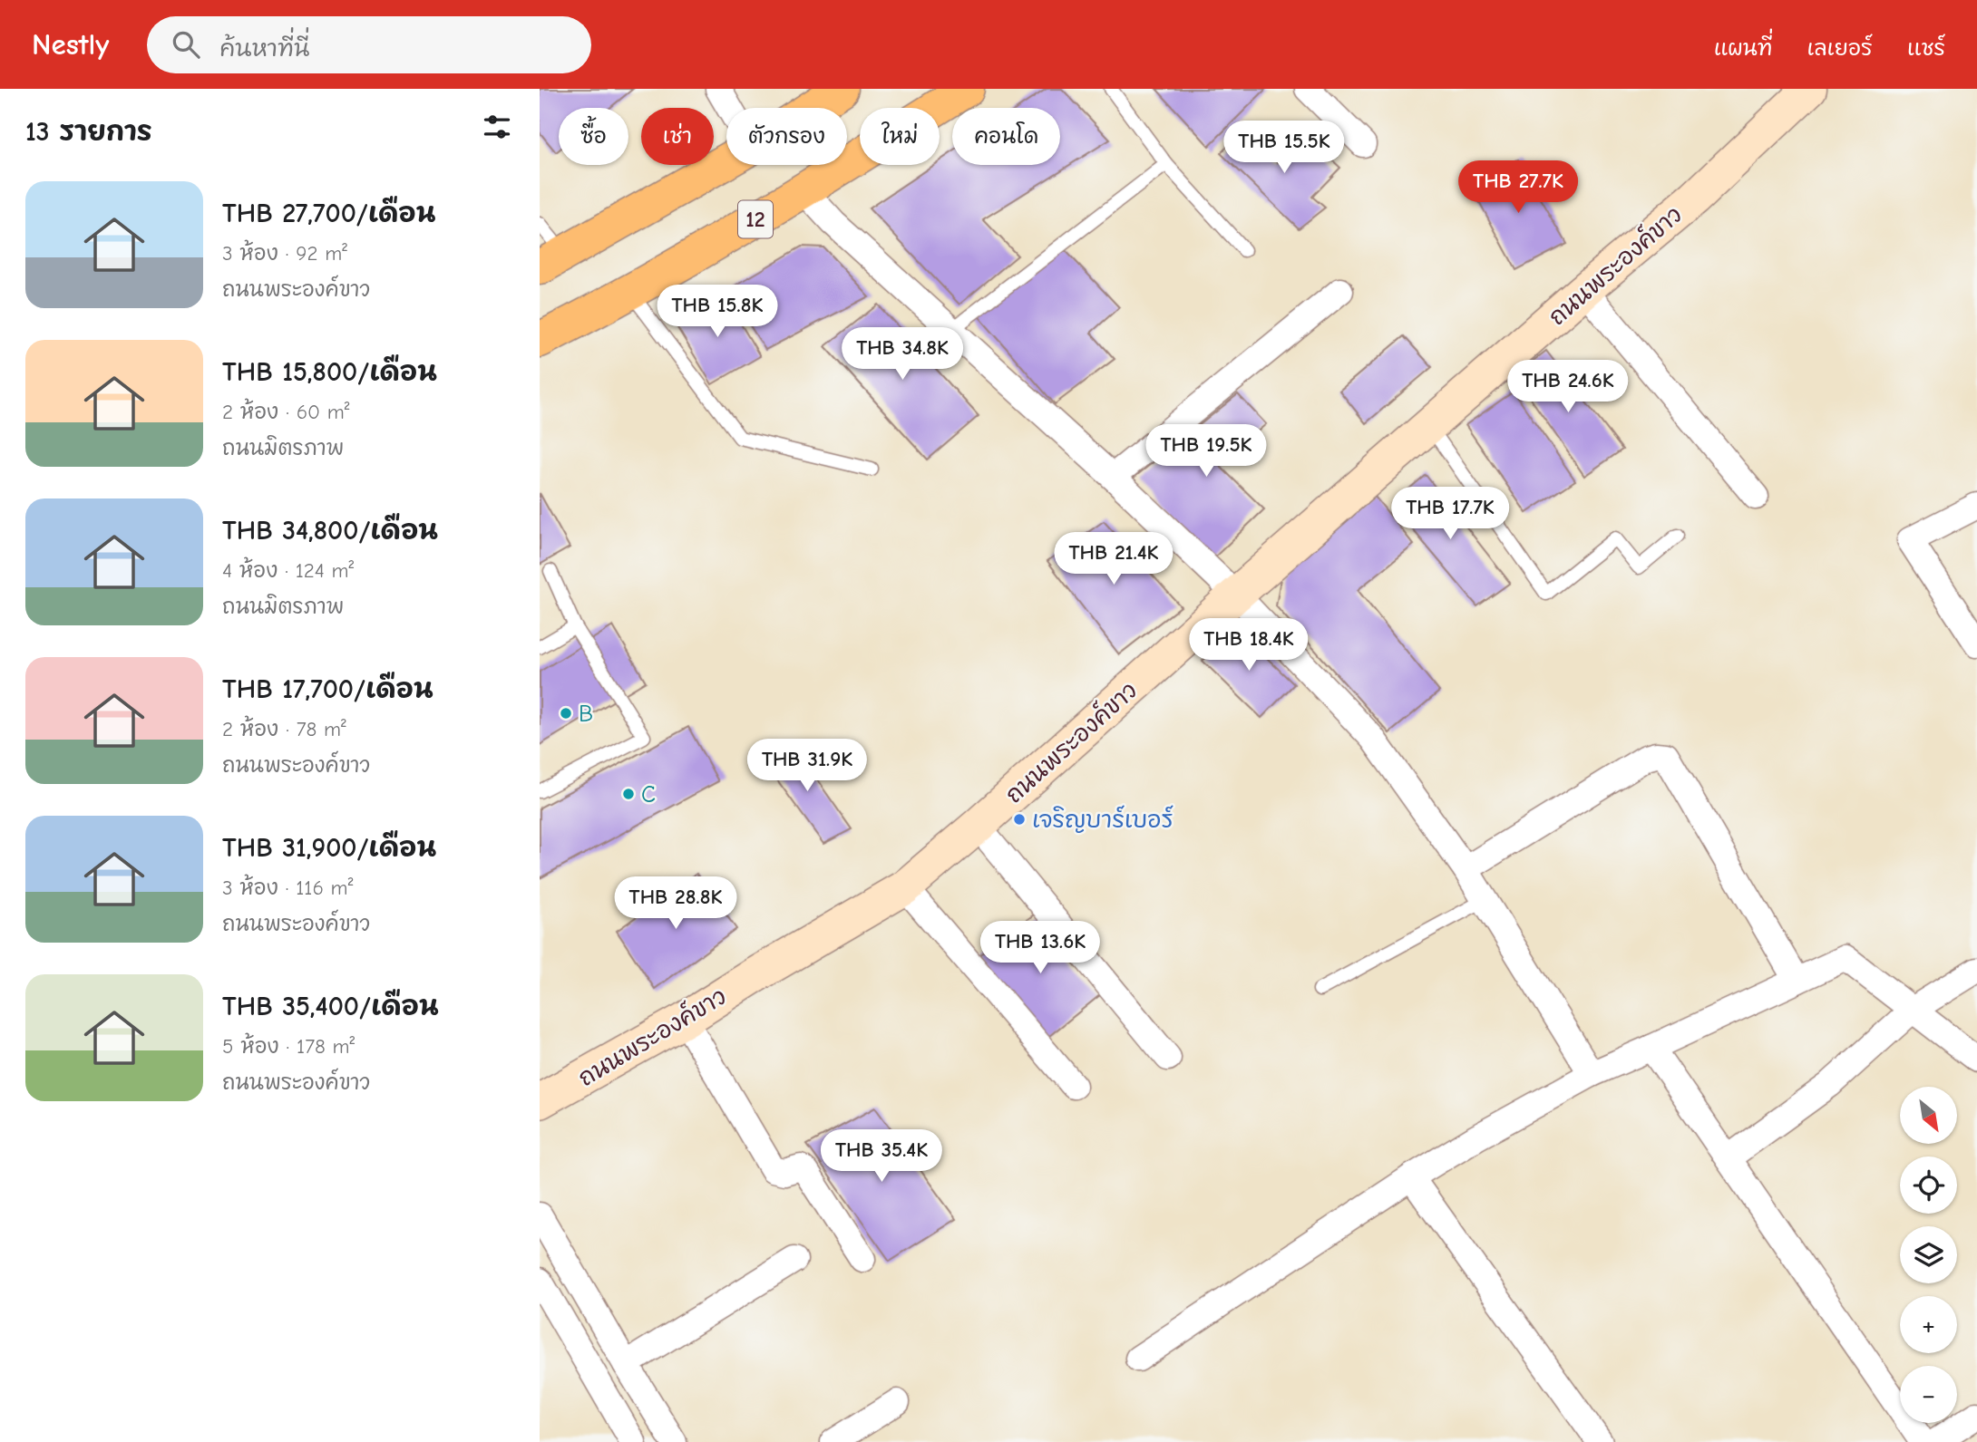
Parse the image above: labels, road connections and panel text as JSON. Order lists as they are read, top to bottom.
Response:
{
  "streets": {
    "main road": ["12"],
    "street": ["ถนนพระองค์ขาว"]
  },
  "places": ["B", "C", "เจริญบาร์เบอร์"],
  "north": "bottom right",
  "page": {
    "header": "Nestly",
    "search": "ค้นหาที่นี่",
    "nav": ["แผนที่", "เลเยอร์", "แชร์"],
    "heading": "13 รายการ",
    "chip": [
      "ซื้อ",
      "เช่า",
      "ตัวกรอง",
      "ใหม่",
      "คอนโด"
    ],
    "price": [
      "THB 15.5K",
      "THB 27.7K",
      "THB 15.8K",
      "THB 34.8K",
      "THB 24.6K",
      "THB 19.5K",
      "THB 17.7K",
      "THB 21.4K",
      "THB 18.4K",
      "THB 31.9K",
      "THB 28.8K",
      "THB 13.6K",
      "THB 35.4K"
    ],
    "list": [
      {
        "name": "THB 27,700/เดือน",
        "note": "3 ห้อง · 92 m² · ถนนพระองค์ขาว"
      },
      {
        "name": "THB 15,800/เดือน",
        "note": "2 ห้อง · 60 m² · ถนนมิตรภาพ"
      },
      {
        "name": "THB 34,800/เดือน",
        "note": "4 ห้อง · 124 m² · ถนนมิตรภาพ"
      },
      {
        "name": "THB 17,700/เดือน",
        "note": "2 ห้อง · 78 m² · ถนนพระองค์ขาว"
      },
      {
        "name": "THB 31,900/เดือน",
        "note": "3 ห้อง · 116 m² · ถนนพระองค์ขาว"
      },
      {
        "name": "THB 35,400/เดือน",
        "note": "5 ห้อง · 178 m² · ถนนพระองค์ขาว"
      }
    ],
    "map_buttons": ["+", "−"]
  }
}
